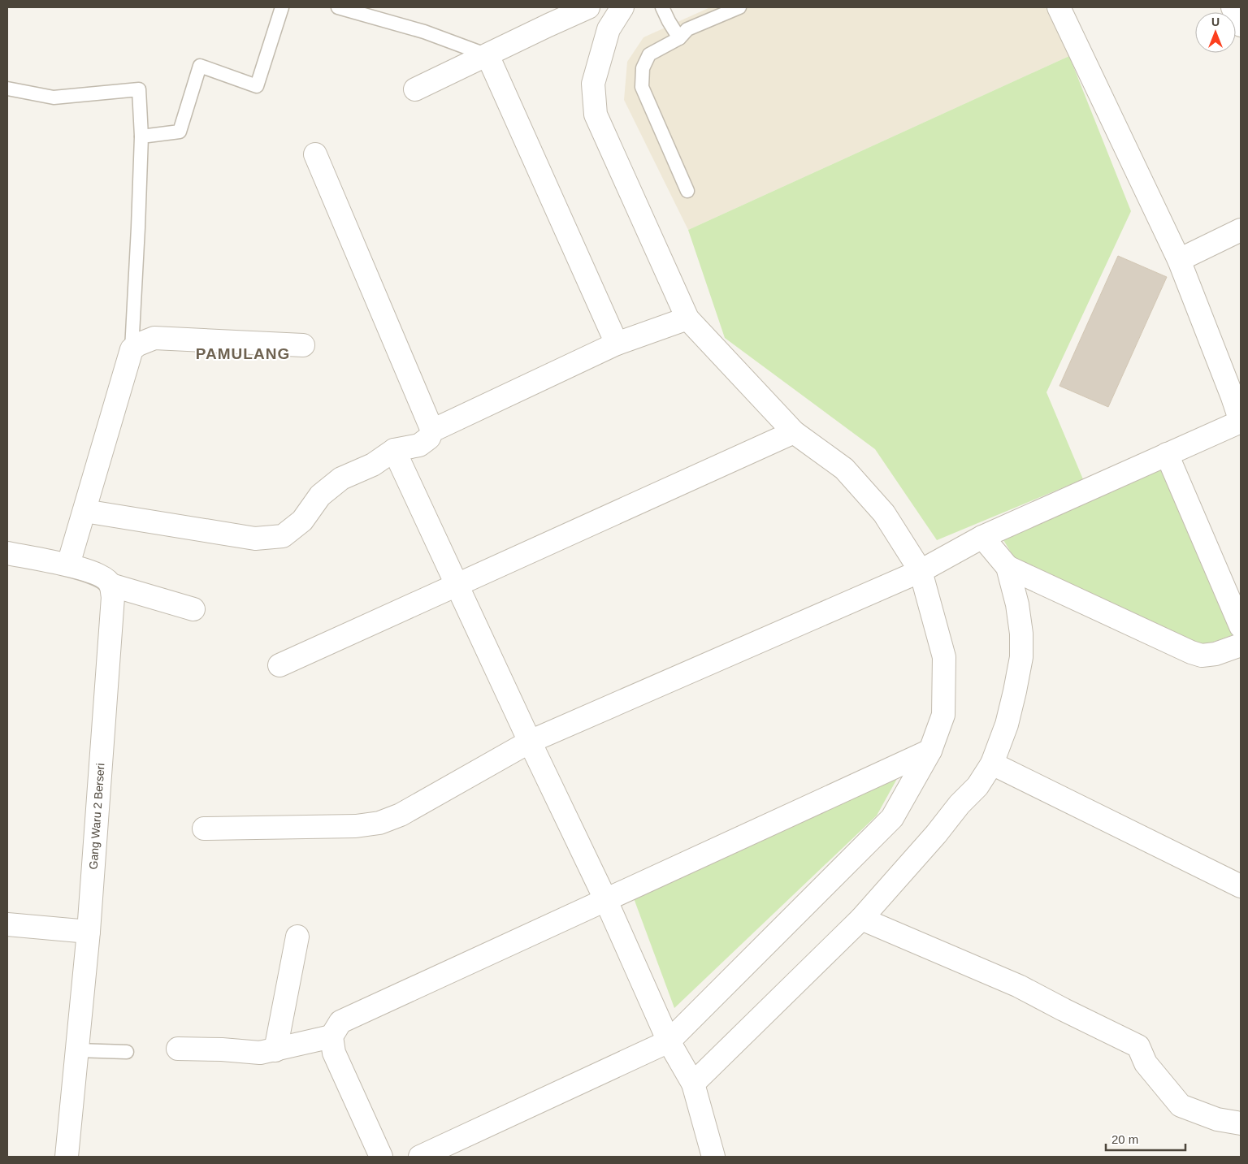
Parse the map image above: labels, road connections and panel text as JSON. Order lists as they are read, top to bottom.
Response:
{
  "streets": {
    "street": ["Gang Waru 2 Berseri"]
  },
  "districts": ["PAMULANG"],
  "scale_bar": "20 m",
  "north": "top"
}
